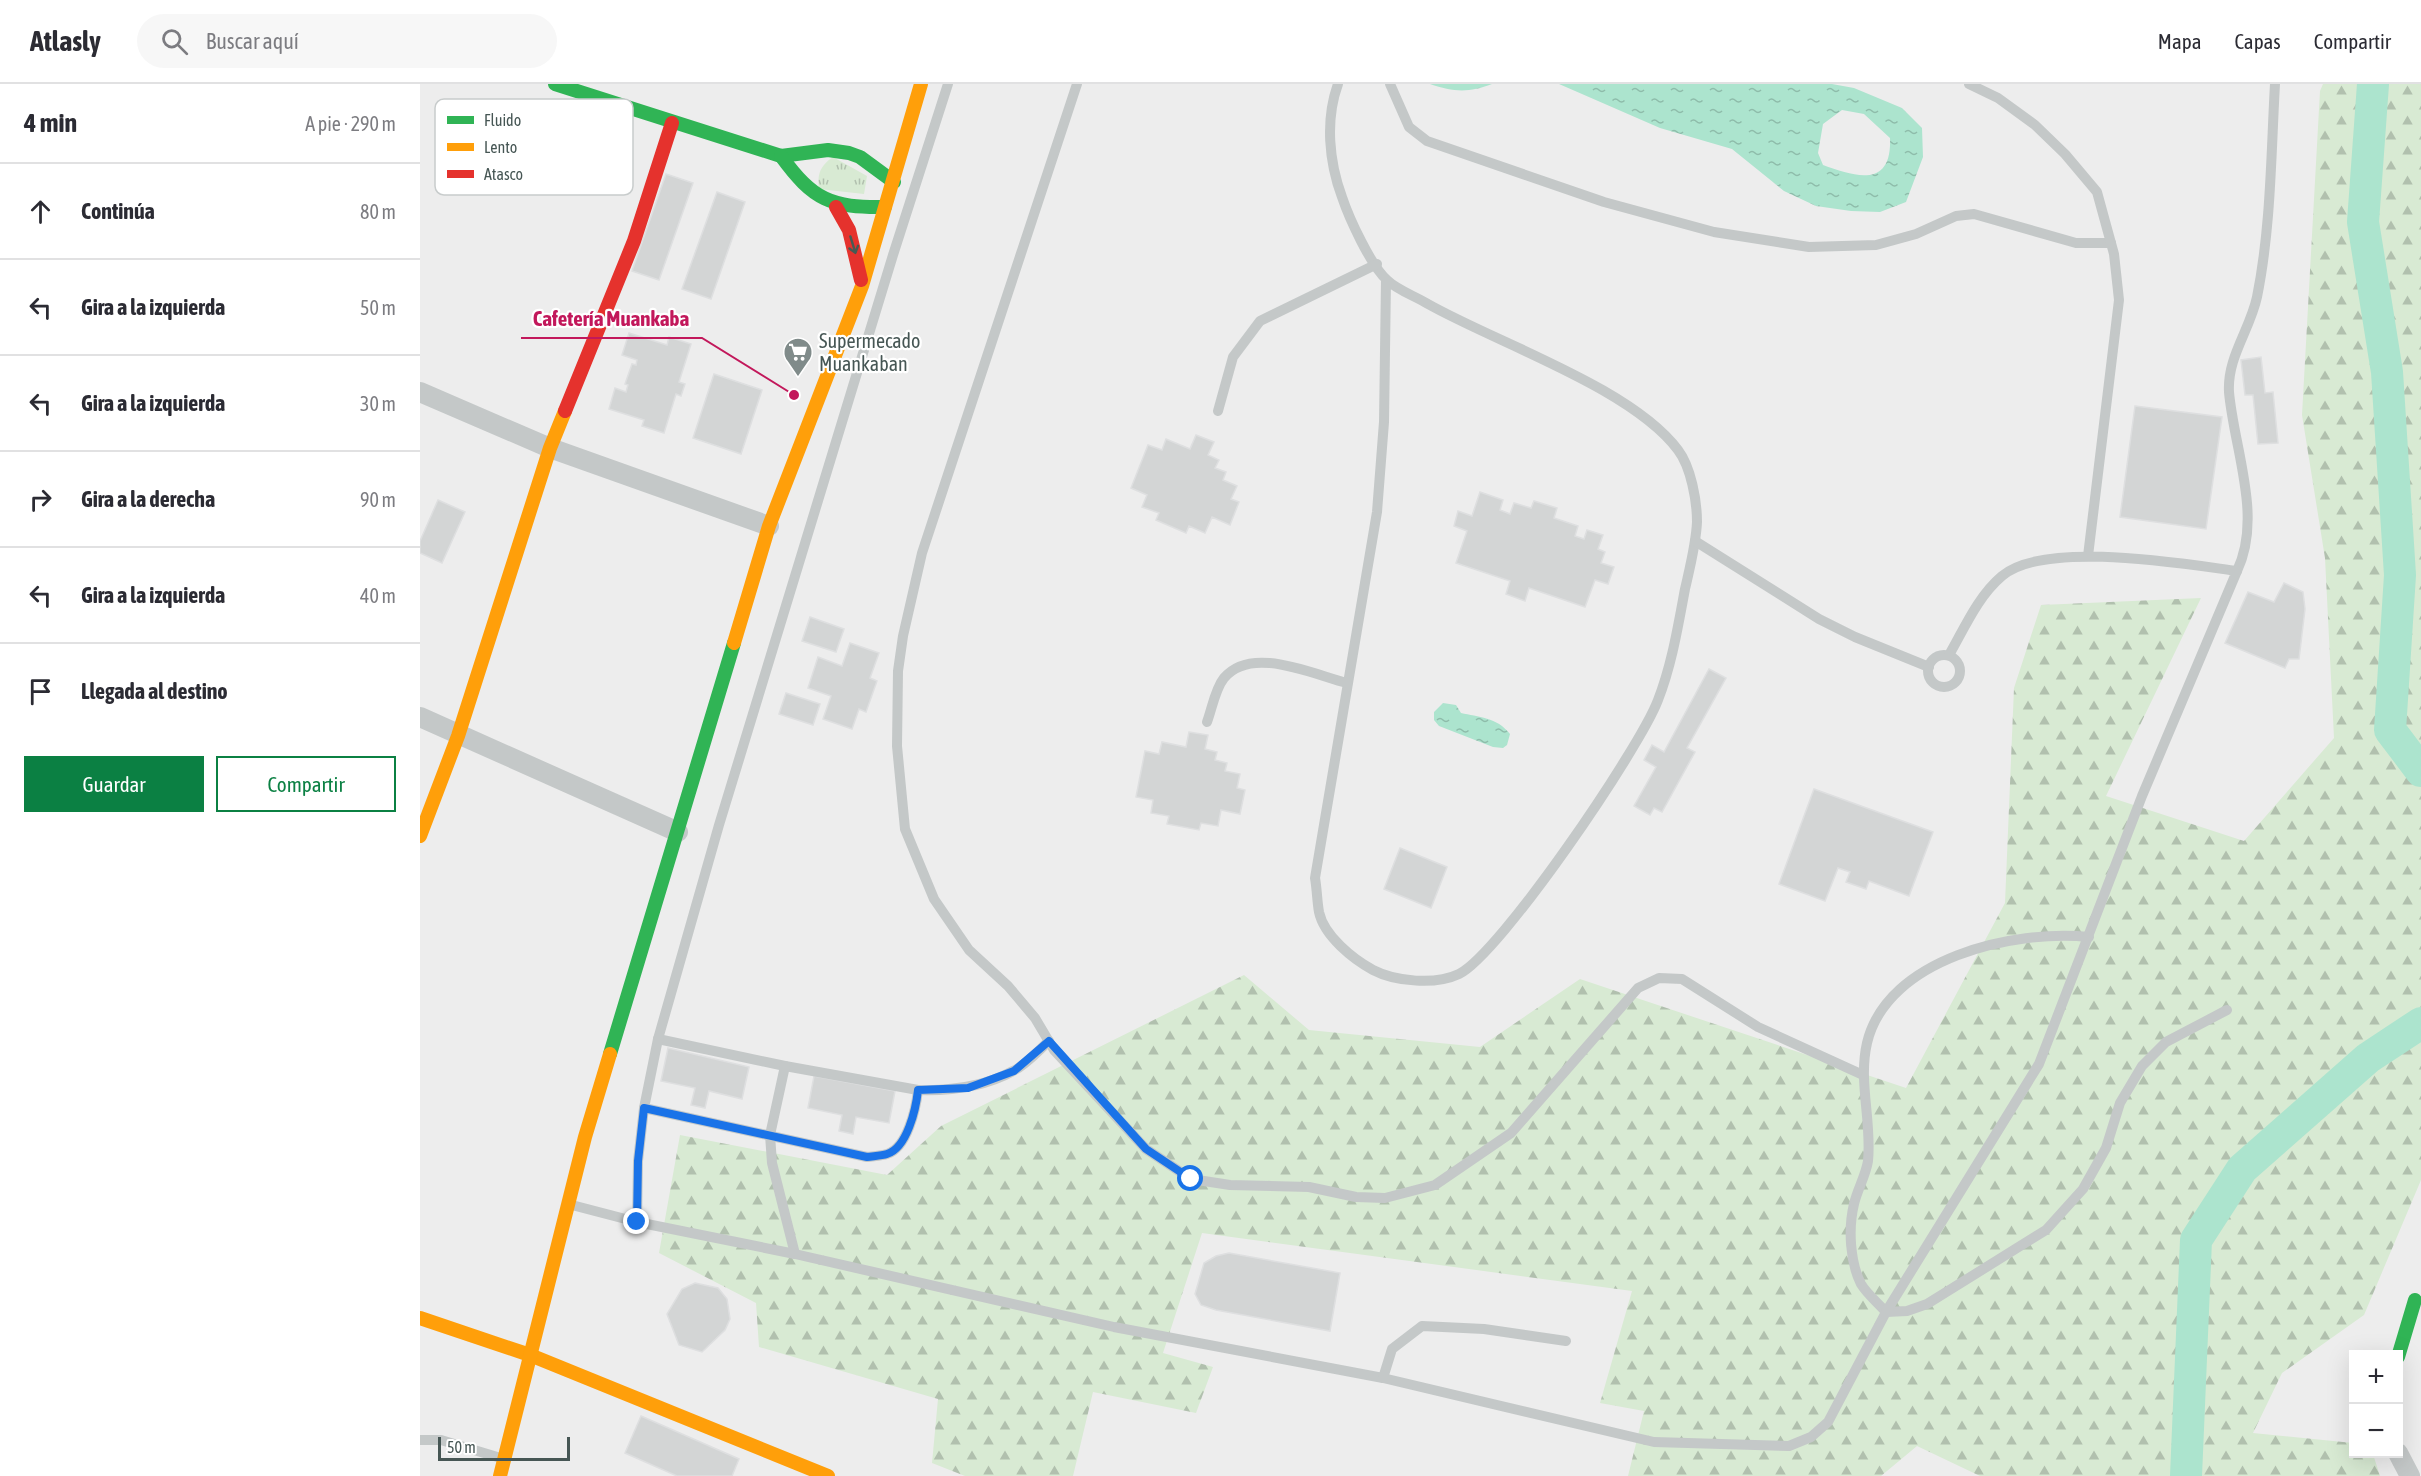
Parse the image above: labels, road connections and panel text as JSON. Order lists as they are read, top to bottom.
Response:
{
  "places": {
    "supermarket": ["Supermecado Muankaban"],
    "other": ["Cafetería Muankaba"]
  },
  "legend": ["Fluido", "Lento", "Atasco"],
  "scale_bar": "50 m",
  "page": {
    "header": "Atlasly",
    "search": "Buscar aquí",
    "nav": ["Mapa", "Capas", "Compartir"],
    "heading": ["4 min", "A pie · 290 m"],
    "list": [
      ["Continúa", "80 m"],
      ["Gira a la izquierda", "50 m"],
      ["Gira a la izquierda", "30 m"],
      ["Gira a la derecha", "90 m"],
      ["Gira a la izquierda", "40 m"],
      "Llegada al destino"
    ],
    "buttons": ["Guardar", "Compartir"],
    "map_buttons": ["+", "−"],
    "scale": "50 m"
  }
}
